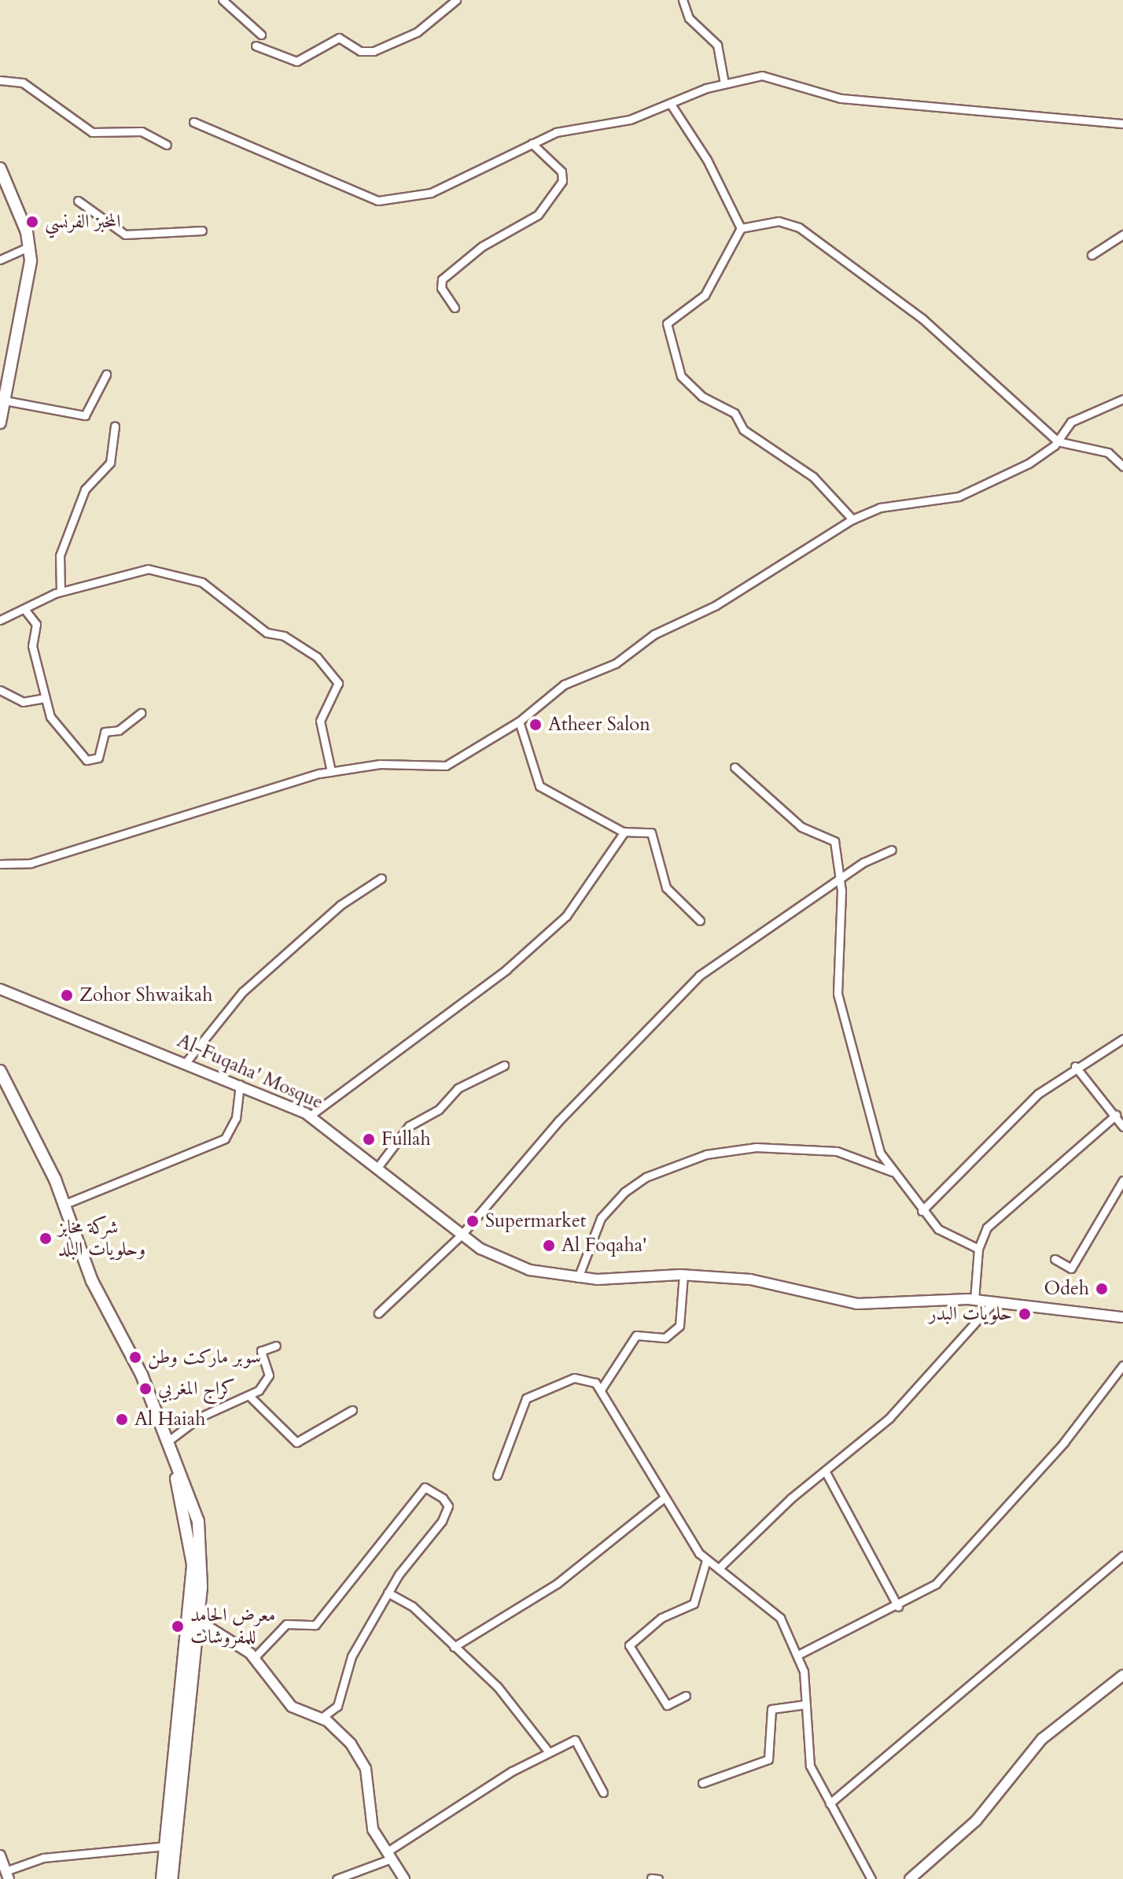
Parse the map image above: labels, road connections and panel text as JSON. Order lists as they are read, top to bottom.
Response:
{
  "streets": {
    "street": ["Al-Fuqaha' Mosque"]
  },
  "places": [
    "المخبز الفرنسي",
    "Atheer Salon",
    "Zohor Shwaikah",
    "Fullah",
    "Supermarket",
    "شركة مخابز وحلويات البلد",
    "Al Foqaha'",
    "Odeh",
    "حلويات البدر",
    "سوبر ماركت وطن",
    "كراج المغربي",
    "Al Haiah",
    "معرض الحامد للمفروشات"
  ]
}
